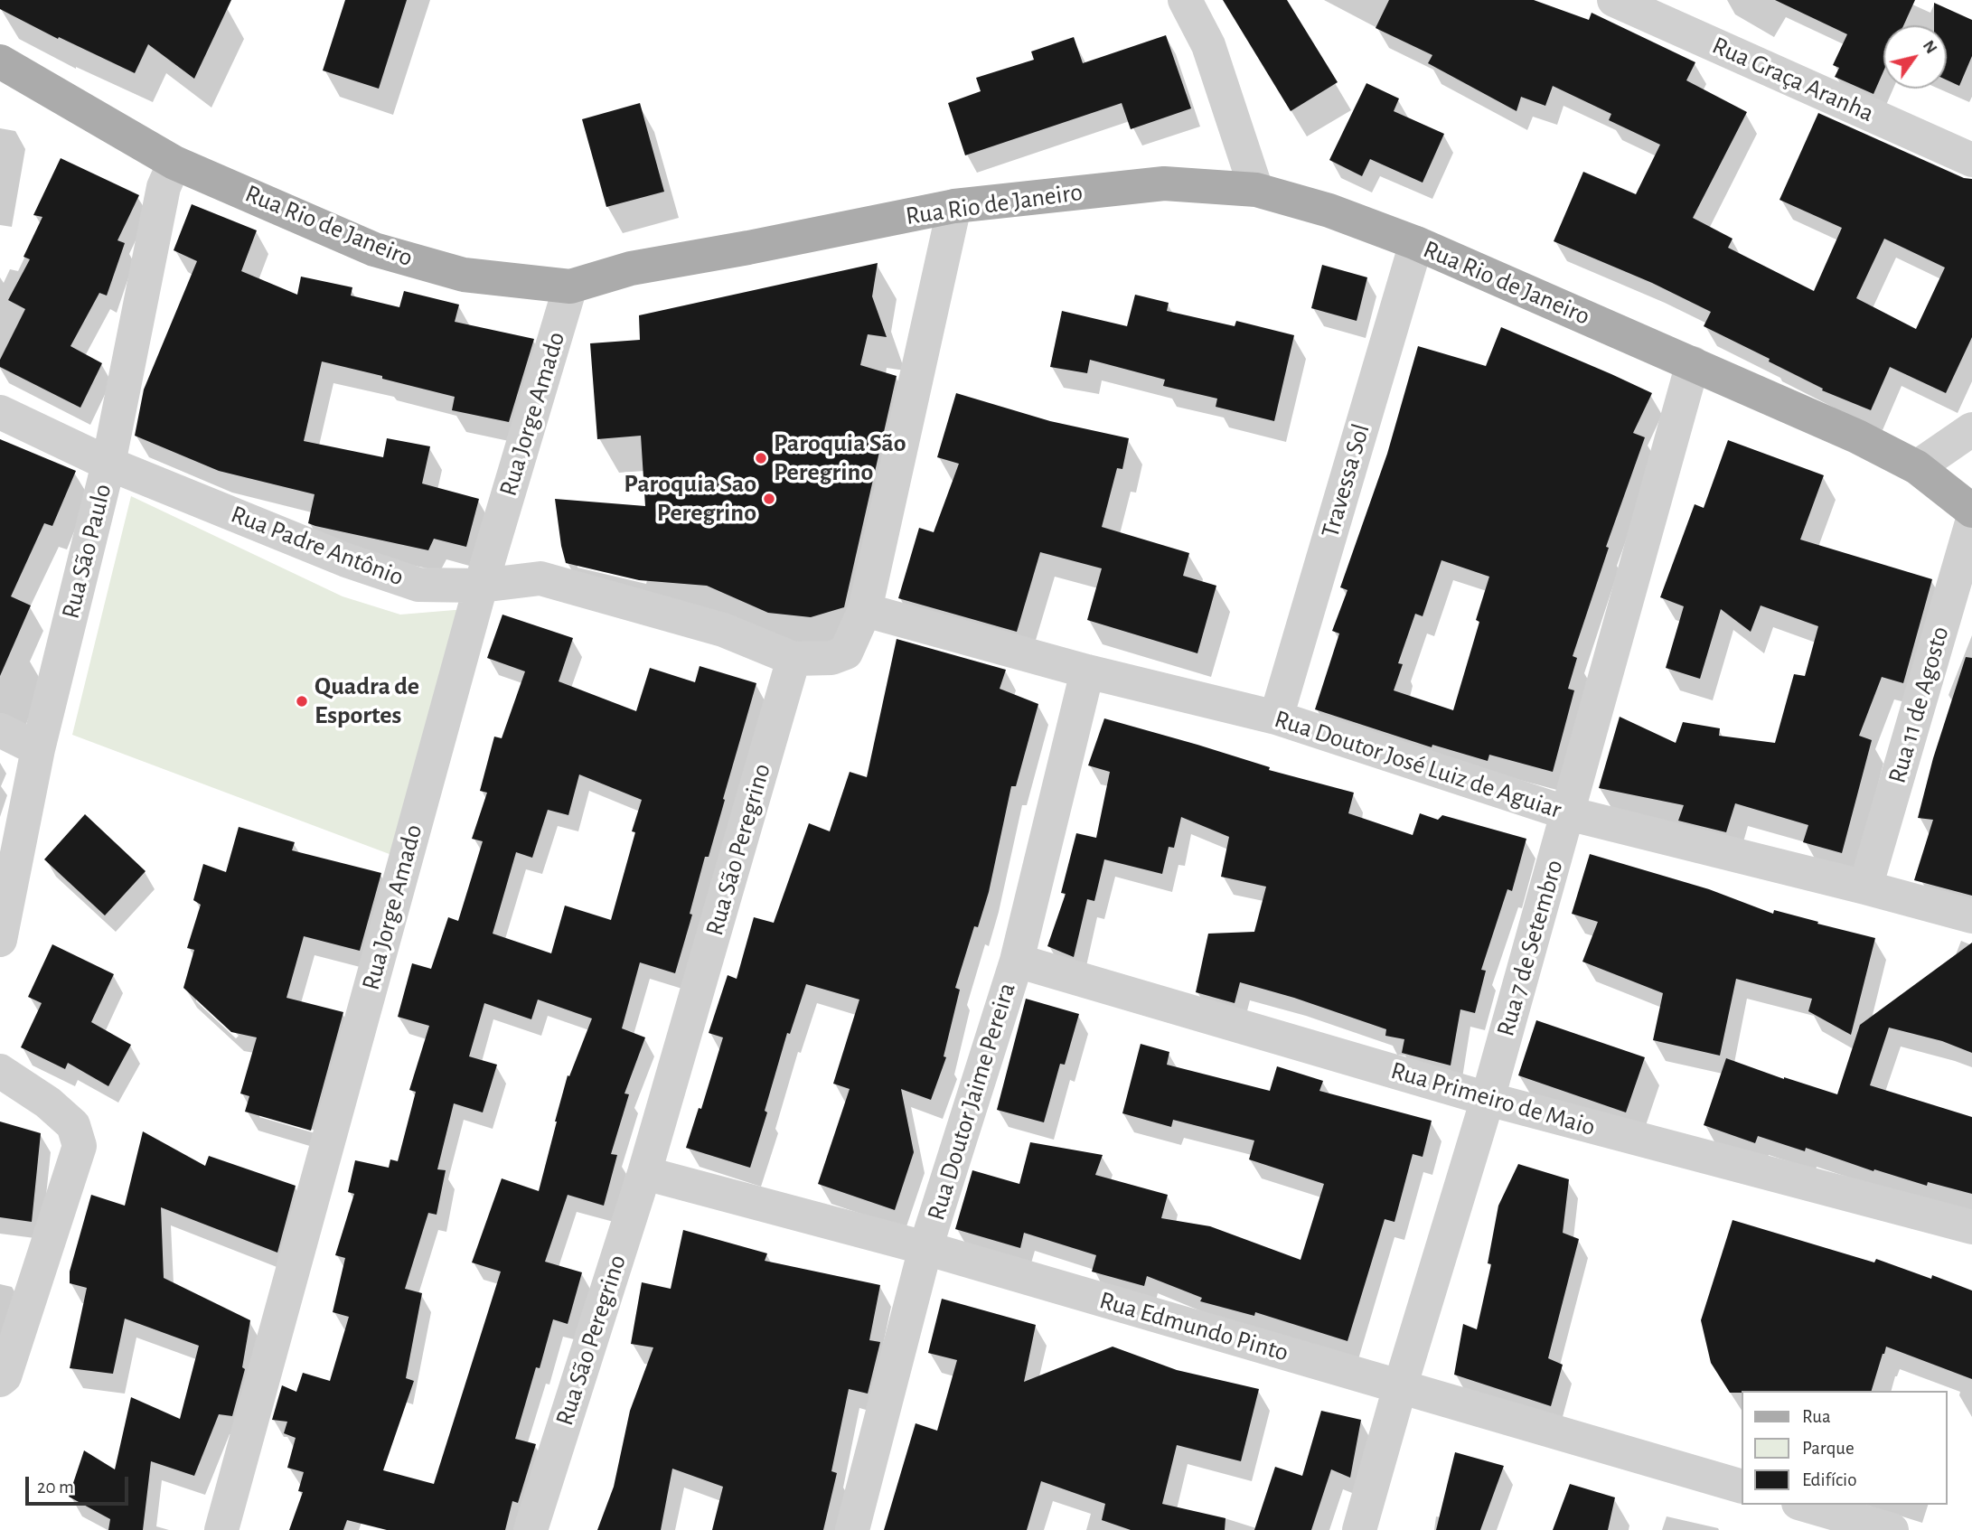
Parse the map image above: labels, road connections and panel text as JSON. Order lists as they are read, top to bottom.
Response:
{
  "streets": {
    "main road": ["Rua Rio de Janeiro"],
    "street": [
      "Rua Graça Aranha",
      "Rua Jorge Amado",
      "Travessa Sol",
      "Rua Padre Antônio",
      "Rua São Paulo",
      "Rua 11 de Agosto",
      "Rua Doutor José Luiz de Aguiar",
      "Rua São Peregrino",
      "Rua 7 de Setembro",
      "Rua Primeiro de Maio",
      "Rua Doutor Jaime Pereira",
      "Rua Edmundo Pinto"
    ]
  },
  "crossings": [
    ["Rua Rio de Janeiro", "Rua Jorge Amado"],
    ["Rua Rio de Janeiro", "Travessa Sol"],
    ["Rua Rio de Janeiro", "Rua São Paulo"],
    ["Rua Rio de Janeiro", "Rua 7 de Setembro"],
    ["Rua Jorge Amado", "Rua Padre Antônio"],
    ["Travessa Sol", "Rua Doutor José Luiz de Aguiar"],
    ["Rua Padre Antônio", "Rua São Paulo"],
    ["Rua Padre Antônio", "Rua São Peregrino"],
    ["Rua 11 de Agosto", "Rua Doutor José Luiz de Aguiar"],
    ["Rua Doutor José Luiz de Aguiar", "Rua 7 de Setembro"],
    ["Rua Doutor José Luiz de Aguiar", "Rua Doutor Jaime Pereira"],
    ["Rua São Peregrino", "Rua Edmundo Pinto"],
    ["Rua 7 de Setembro", "Rua Primeiro de Maio"],
    ["Rua 7 de Setembro", "Rua Edmundo Pinto"],
    ["Rua Primeiro de Maio", "Rua Doutor Jaime Pereira"],
    ["Rua Doutor Jaime Pereira", "Rua Edmundo Pinto"]
  ],
  "places": ["Paroquia São Peregrino", "Paroquia Sao Peregrino", "Quadra de Esportes"],
  "legend": ["Rua", "Parque", "Edifício"],
  "scale_bar": "20 m",
  "north": "top right"
}
